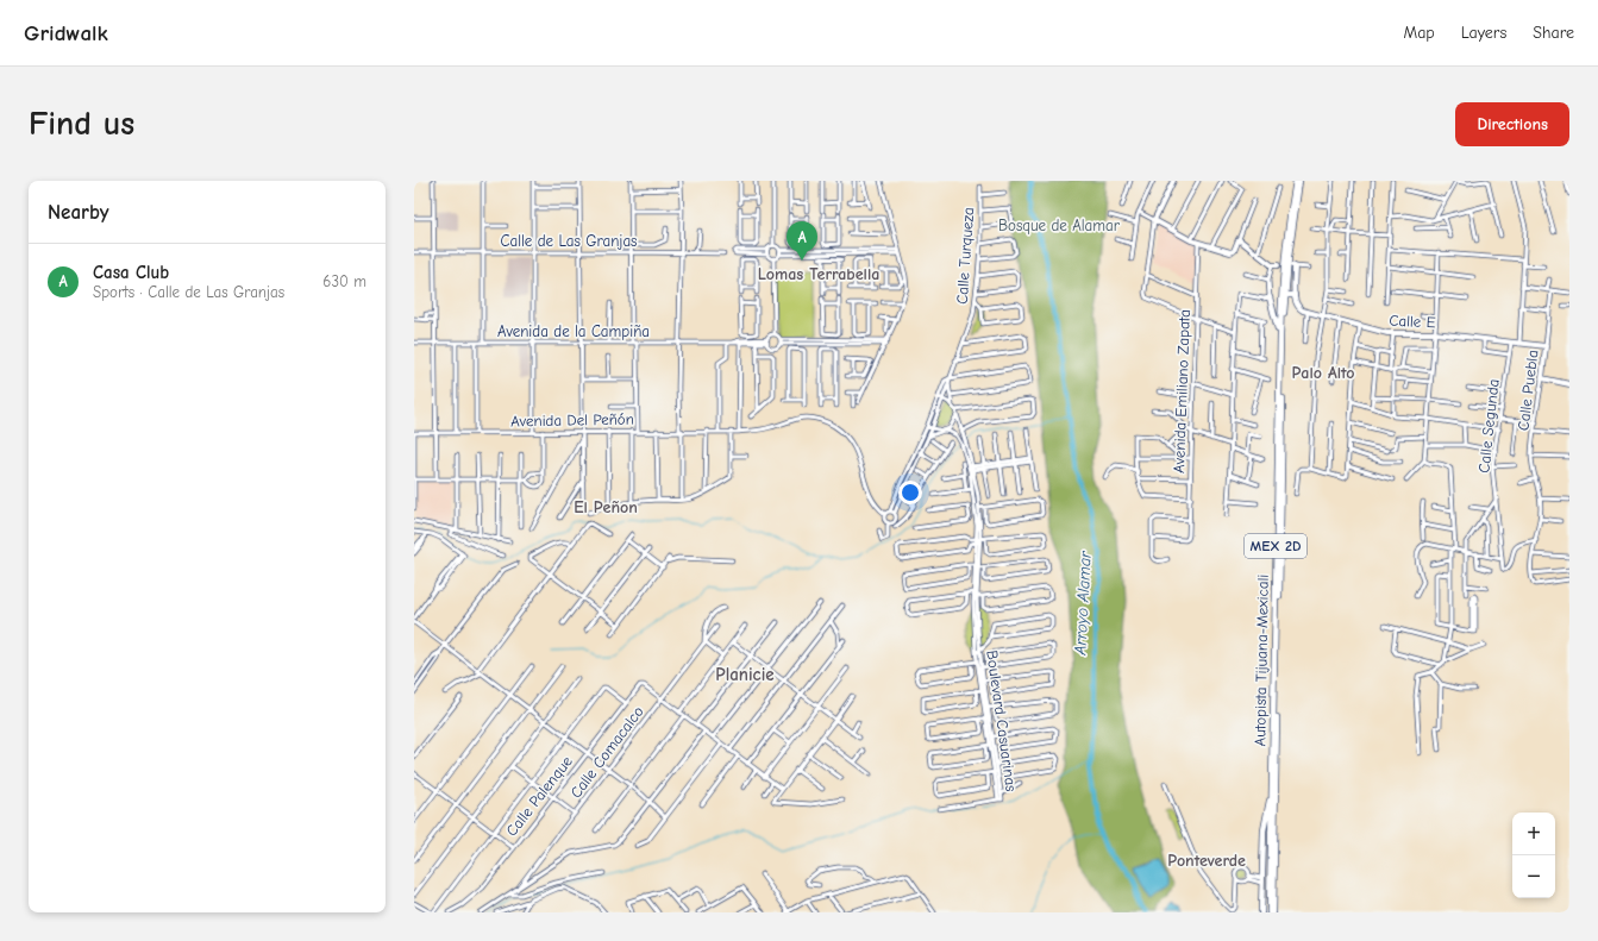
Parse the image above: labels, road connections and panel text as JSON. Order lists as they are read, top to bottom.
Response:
{
  "streets": {
    "highway": ["MEX 2D", "Autopista Tijuana-Mexicali"],
    "main road": ["Calle E", "Calle Puebla"],
    "street": [
      "Calle de Las Granjas",
      "Calle Turqueza",
      "Avenida de la Campiña",
      "Avenida Emiliano Zapata",
      "Avenida Del Peñón",
      "Calle Segunda",
      "Boulevard Casuarinas",
      "Calle Comacalco",
      "Calle Palenque"
    ]
  },
  "crossings": [
    ["Calle Turqueza", "Avenida Del Peñón"],
    ["Calle Turqueza", "Boulevard Casuarinas"],
    ["Calle E", "Calle Puebla"],
    ["Calle E", "Calle Segunda"],
    ["Calle Puebla", "Calle Segunda"],
    ["Calle Comacalco", "Calle Palenque"]
  ],
  "districts": [
    "Lomas Terrabella",
    "Palo Alto",
    "El Peñon",
    "Planicie",
    "Ponteverde"
  ],
  "water": ["Arroyo Alamar"],
  "parks": ["Bosque de Alamar"],
  "page": {
    "header": "Gridwalk",
    "nav": ["Map", "Layers", "Share"],
    "buttons": "Directions",
    "title": "Find us",
    "heading": "Nearby",
    "pins": "A",
    "list": [
      {
        "mark": "A",
        "name": "Casa Club",
        "note": "Sports · Calle de Las Granjas",
        "value": "630 m"
      }
    ],
    "map_buttons": ["+", "−"]
  }
}
